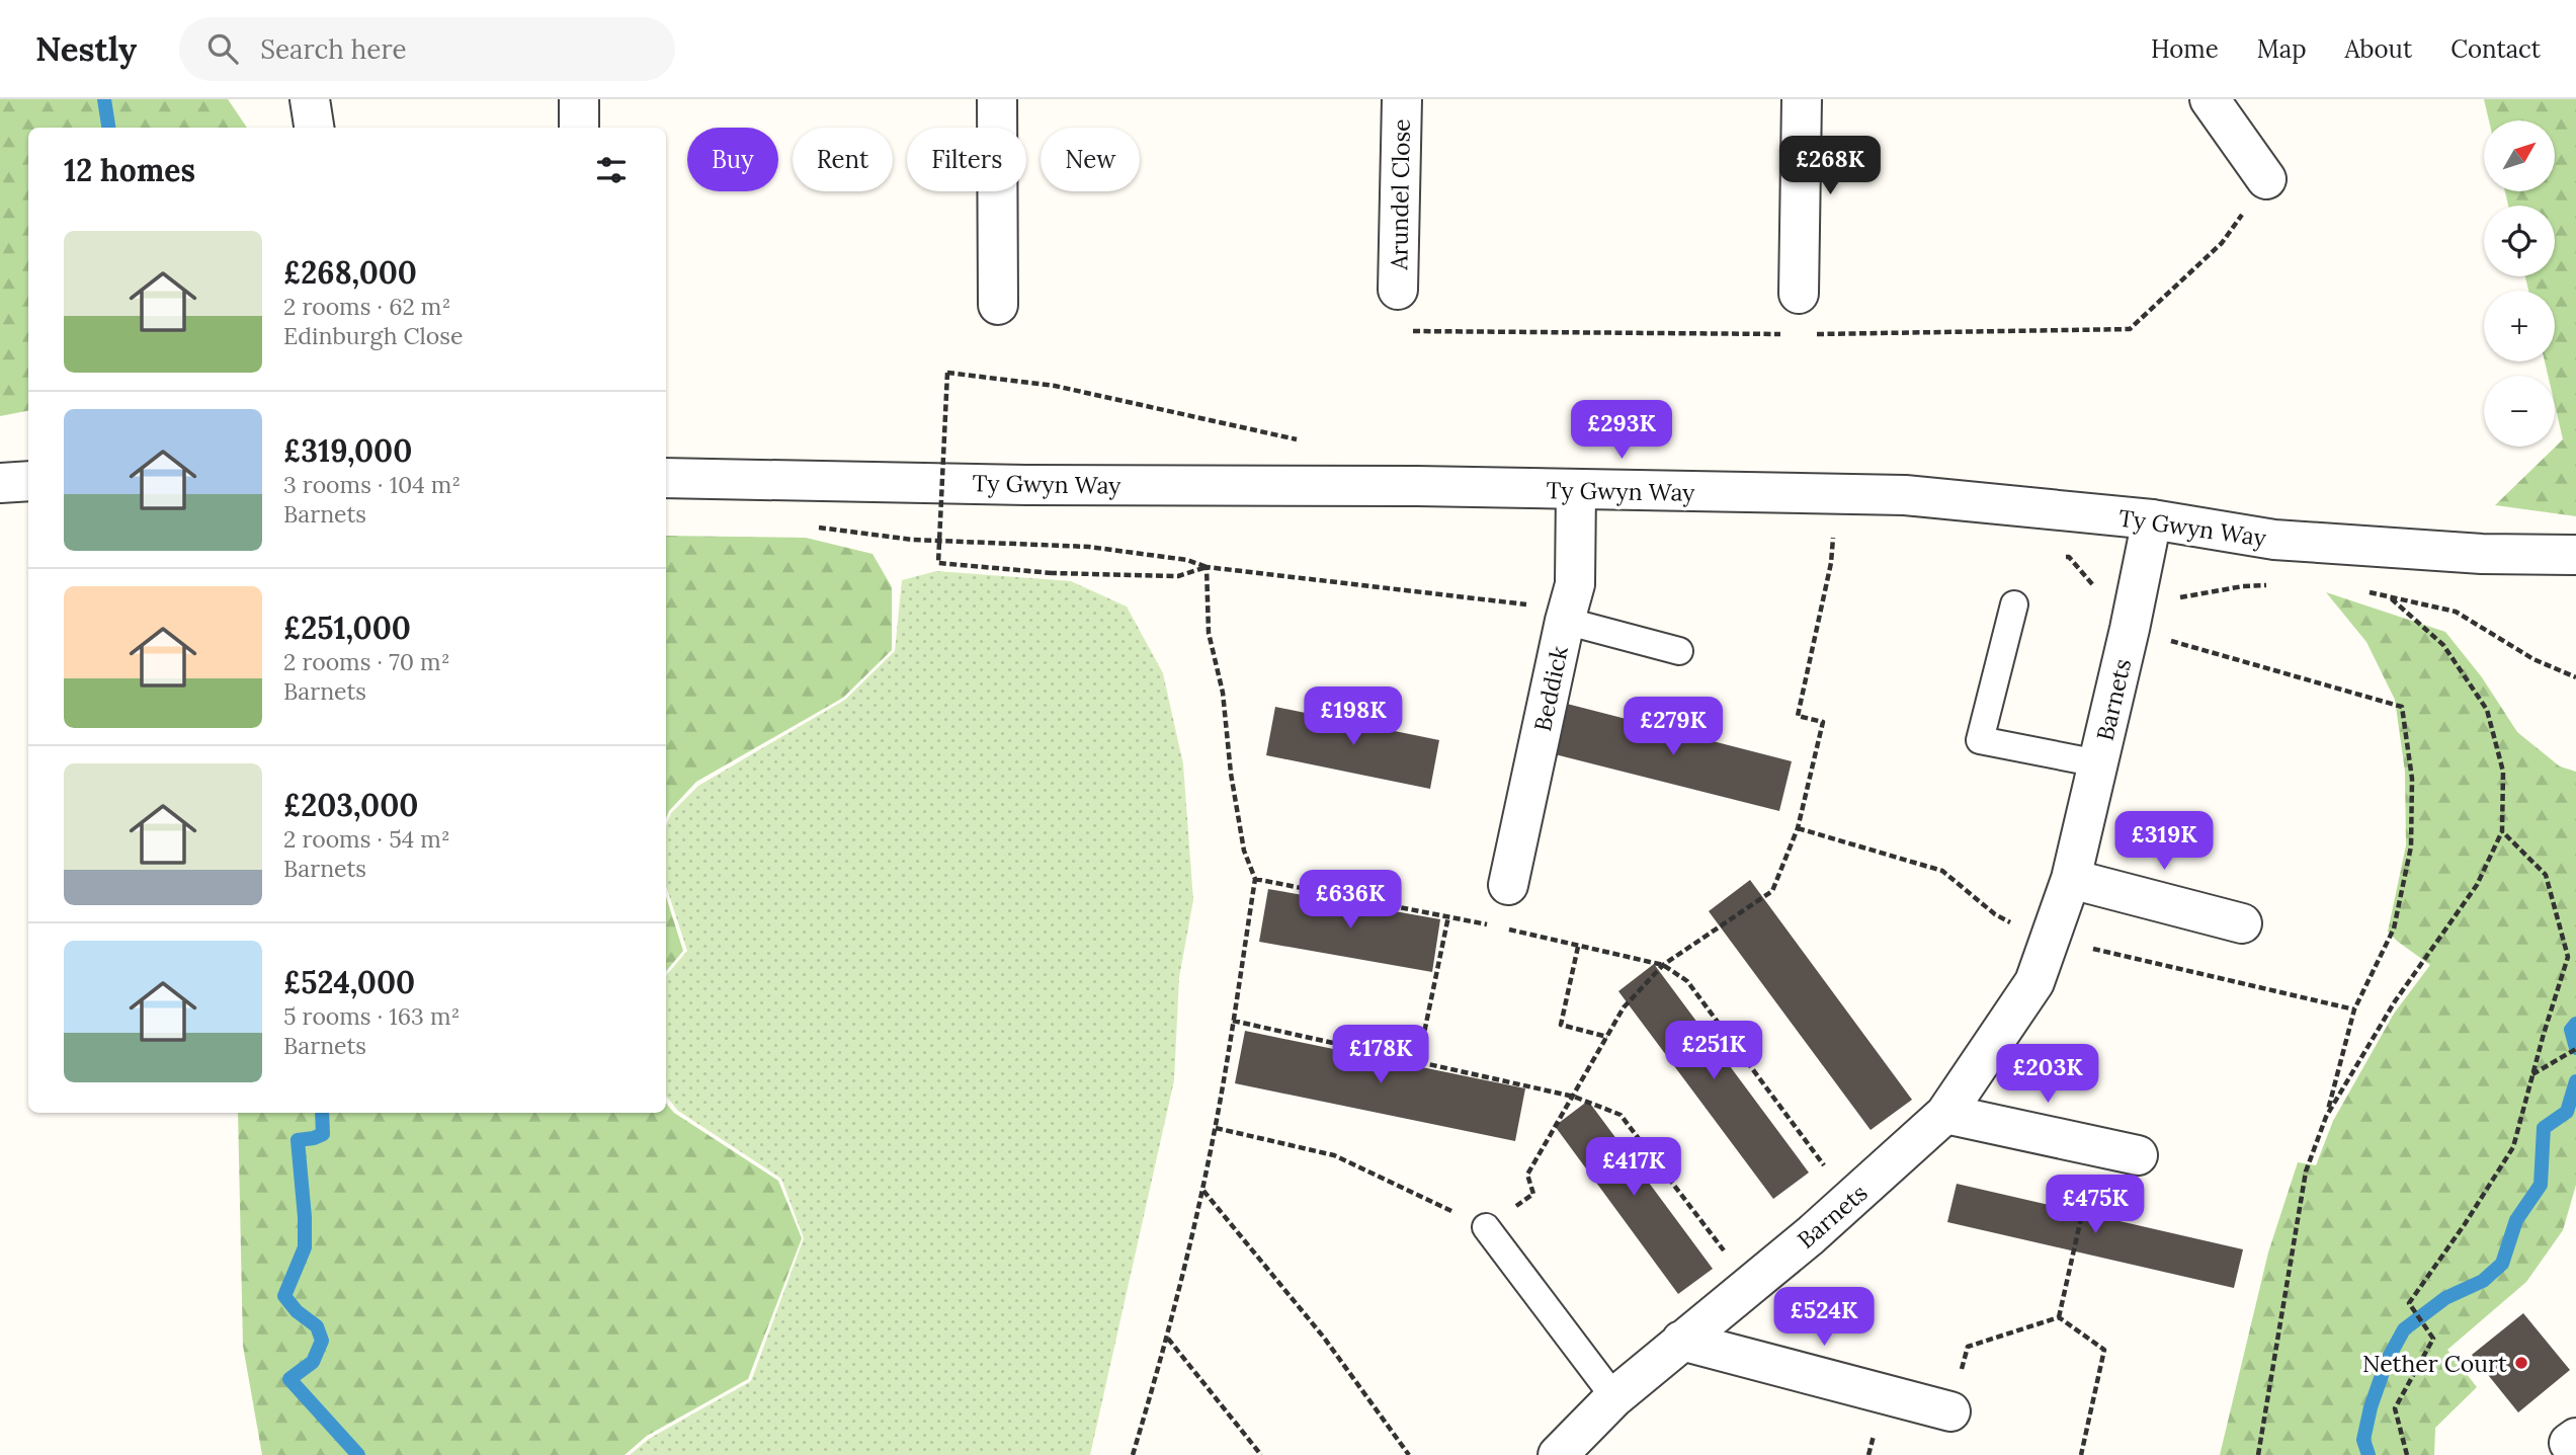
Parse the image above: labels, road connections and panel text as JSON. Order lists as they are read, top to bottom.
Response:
{
  "streets": {
    "street": [
      "Arundel Close",
      "Ty Gwyn Way",
      "Beddick",
      "Barnets"
    ]
  },
  "crossings": [
    ["Ty Gwyn Way", "Beddick"],
    ["Ty Gwyn Way", "Barnets"]
  ],
  "places": ["Nether Court"],
  "north": "top right",
  "page": {
    "header": "Nestly",
    "search": "Search here",
    "nav": [
      "Home",
      "Map",
      "About",
      "Contact"
    ],
    "map_buttons": ["+", "−"],
    "chip": [
      "Buy",
      "Rent",
      "Filters",
      "New"
    ],
    "heading": "12 homes",
    "price": [
      "£268K",
      "£293K",
      "£198K",
      "£279K",
      "£319K",
      "£636K",
      "£251K",
      "£178K",
      "£203K",
      "£417K",
      "£475K",
      "£524K"
    ],
    "list": [
      {
        "name": "£268,000",
        "note": "2 rooms · 62 m² · Edinburgh Close"
      },
      {
        "name": "£319,000",
        "note": "3 rooms · 104 m² · Barnets"
      },
      {
        "name": "£251,000",
        "note": "2 rooms · 70 m² · Barnets"
      },
      {
        "name": "£203,000",
        "note": "2 rooms · 54 m² · Barnets"
      },
      {
        "name": "£524,000",
        "note": "5 rooms · 163 m² · Barnets"
      }
    ]
  }
}
